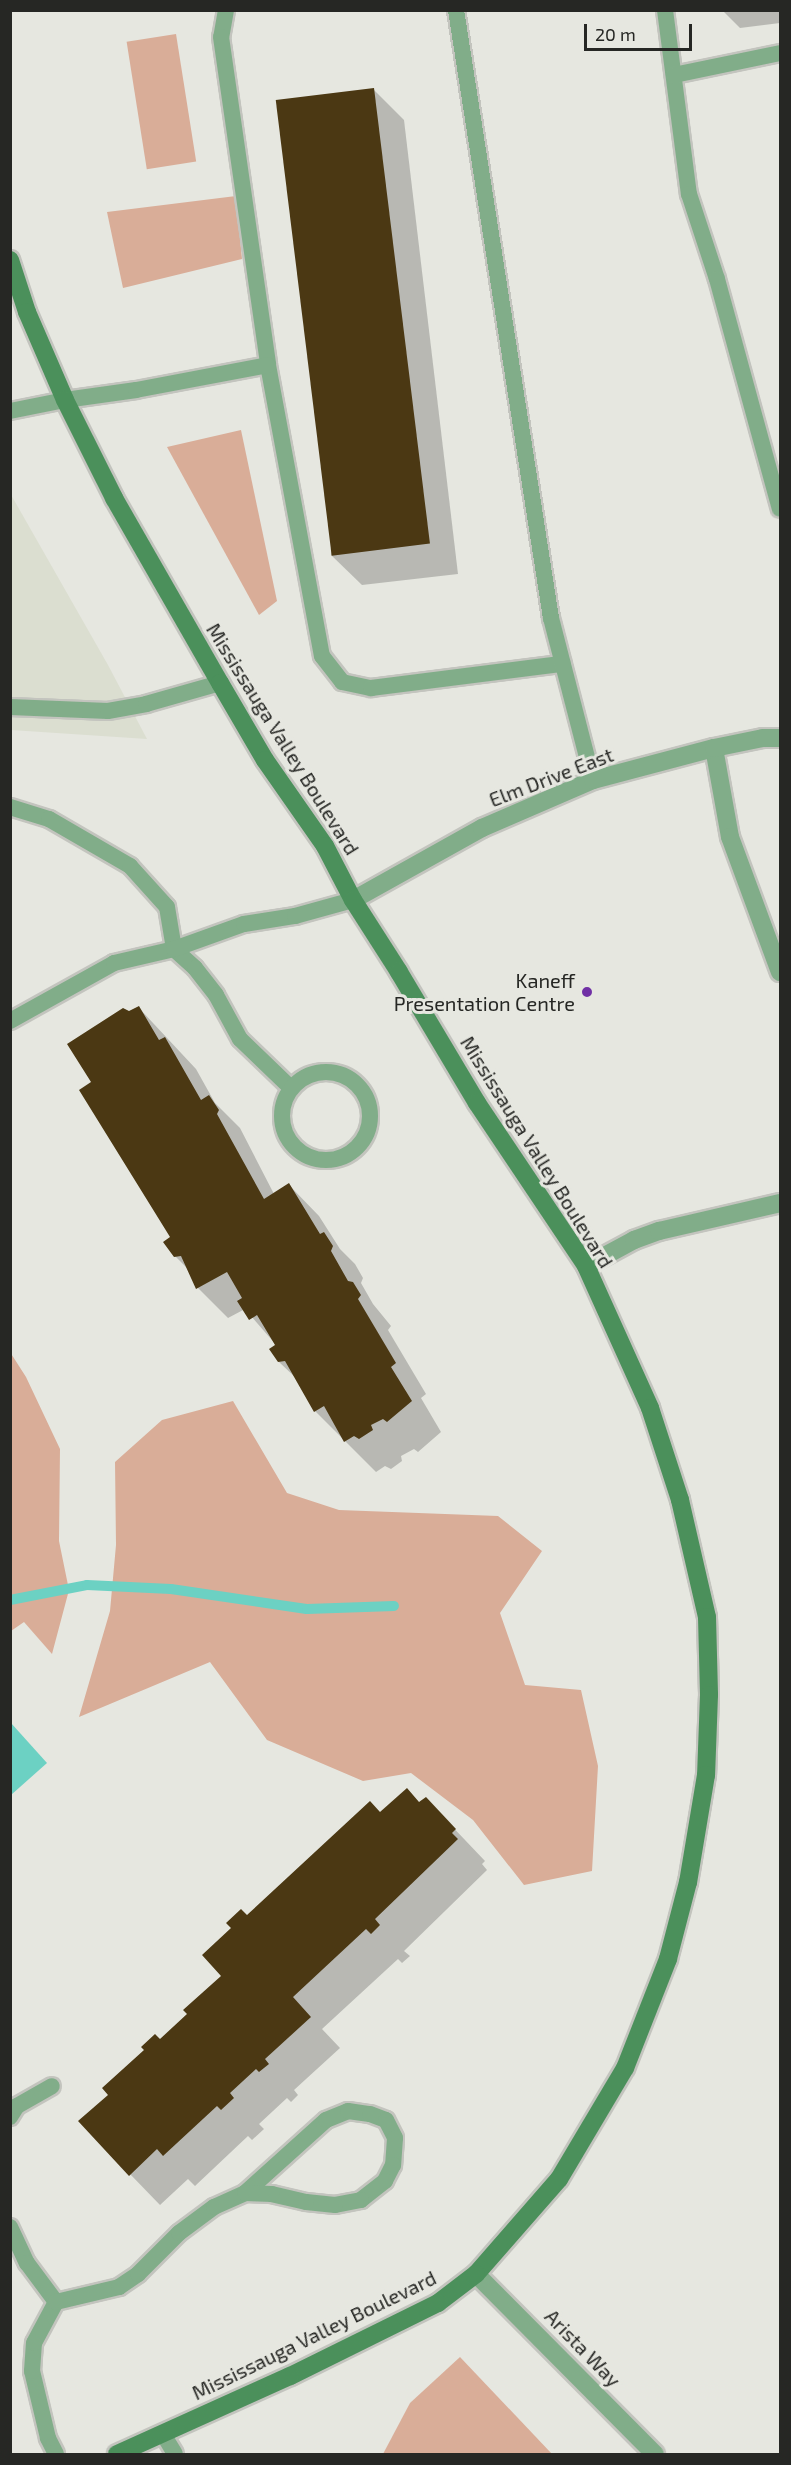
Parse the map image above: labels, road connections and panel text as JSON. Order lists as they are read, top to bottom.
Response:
{
  "streets": {
    "street": ["Mississauga Valley Boulevard", "Elm Drive East", "Arista Way"]
  },
  "crossings": [
    ["Mississauga Valley Boulevard", "Elm Drive East"],
    ["Mississauga Valley Boulevard", "Arista Way"]
  ],
  "places": ["Kaneff Presentation Centre"],
  "scale_bar": "20 m"
}
